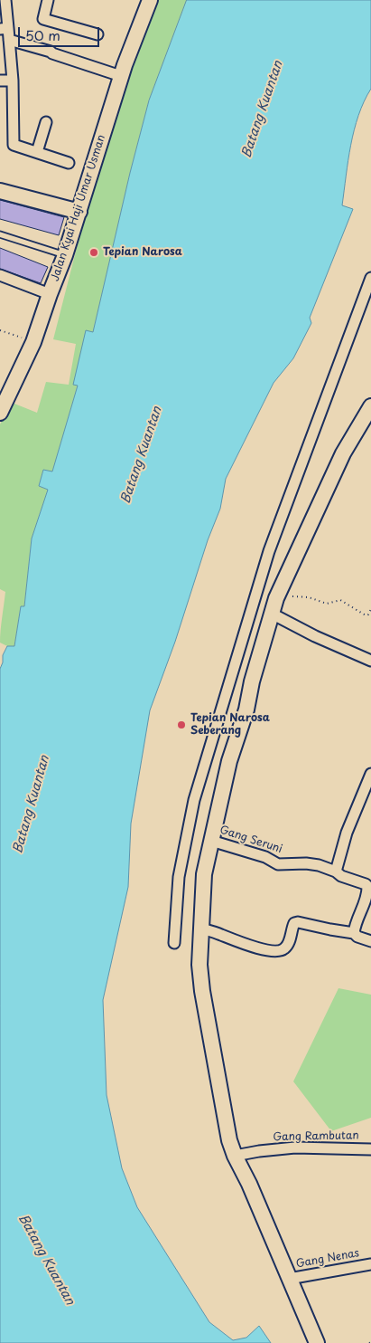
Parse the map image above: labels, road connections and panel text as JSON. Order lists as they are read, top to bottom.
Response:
{
  "streets": {
    "street": [
      "Jalan Kyai Haji Umar Usman",
      "Gang Seruni",
      "Gang Rambutan",
      "Gang Nenas"
    ]
  },
  "water": ["Batang Kuantan"],
  "places": ["Tepian Narosa", "Tepian Narosa Seberang"],
  "scale_bar": "50 m"
}
